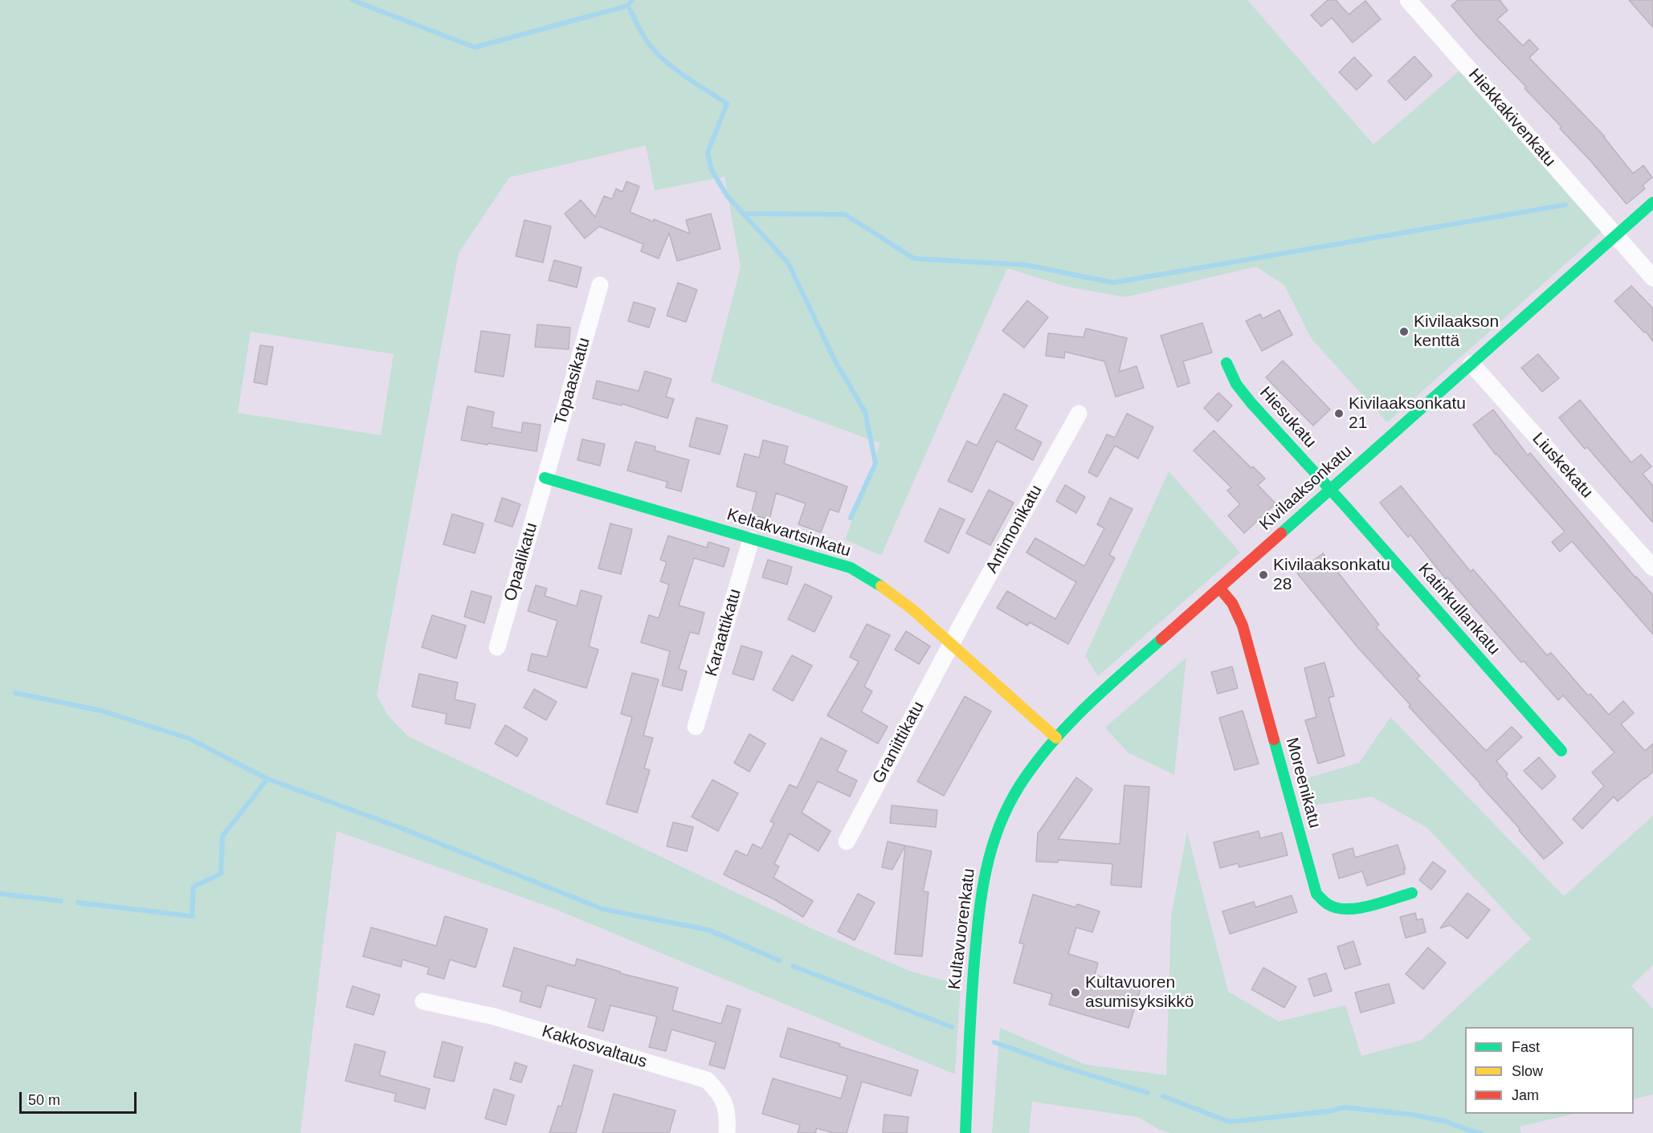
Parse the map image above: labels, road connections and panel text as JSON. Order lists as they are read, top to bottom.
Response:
{
  "streets": {
    "street": [
      "Hiekkakivenkatu",
      "Topaasikatu",
      "Hiesukatu",
      "Liuskekatu",
      "Kivilaaksonkatu",
      "Antimonikatu",
      "Keltakvartsinkatu",
      "Opaalikatu",
      "Katinkullankatu",
      "Karaattikatu",
      "Graniittikatu",
      "Moreenikatu",
      "Kultavuorenkatu",
      "Kakkosvaltaus"
    ]
  },
  "crossings": [
    ["Hiekkakivenkatu", "Kivilaaksonkatu"],
    ["Topaasikatu", "Keltakvartsinkatu"],
    ["Topaasikatu", "Opaalikatu"],
    ["Hiesukatu", "Kivilaaksonkatu"],
    ["Hiesukatu", "Katinkullankatu"],
    ["Liuskekatu", "Kivilaaksonkatu"],
    ["Kivilaaksonkatu", "Katinkullankatu"],
    ["Kivilaaksonkatu", "Moreenikatu"],
    ["Kivilaaksonkatu", "Kultavuorenkatu"],
    ["Antimonikatu", "Keltakvartsinkatu"],
    ["Antimonikatu", "Graniittikatu"],
    ["Keltakvartsinkatu", "Opaalikatu"],
    ["Keltakvartsinkatu", "Karaattikatu"],
    ["Keltakvartsinkatu", "Graniittikatu"],
    ["Keltakvartsinkatu", "Kultavuorenkatu"],
    ["Moreenikatu", "Kultavuorenkatu"]
  ],
  "places": [
    "Kivilaakson kenttä",
    "Kivilaaksonkatu 21",
    "Kivilaaksonkatu 28",
    "Kultavuoren asumisyksikkö"
  ],
  "legend": ["Fast", "Slow", "Jam"],
  "scale_bar": "50 m"
}
